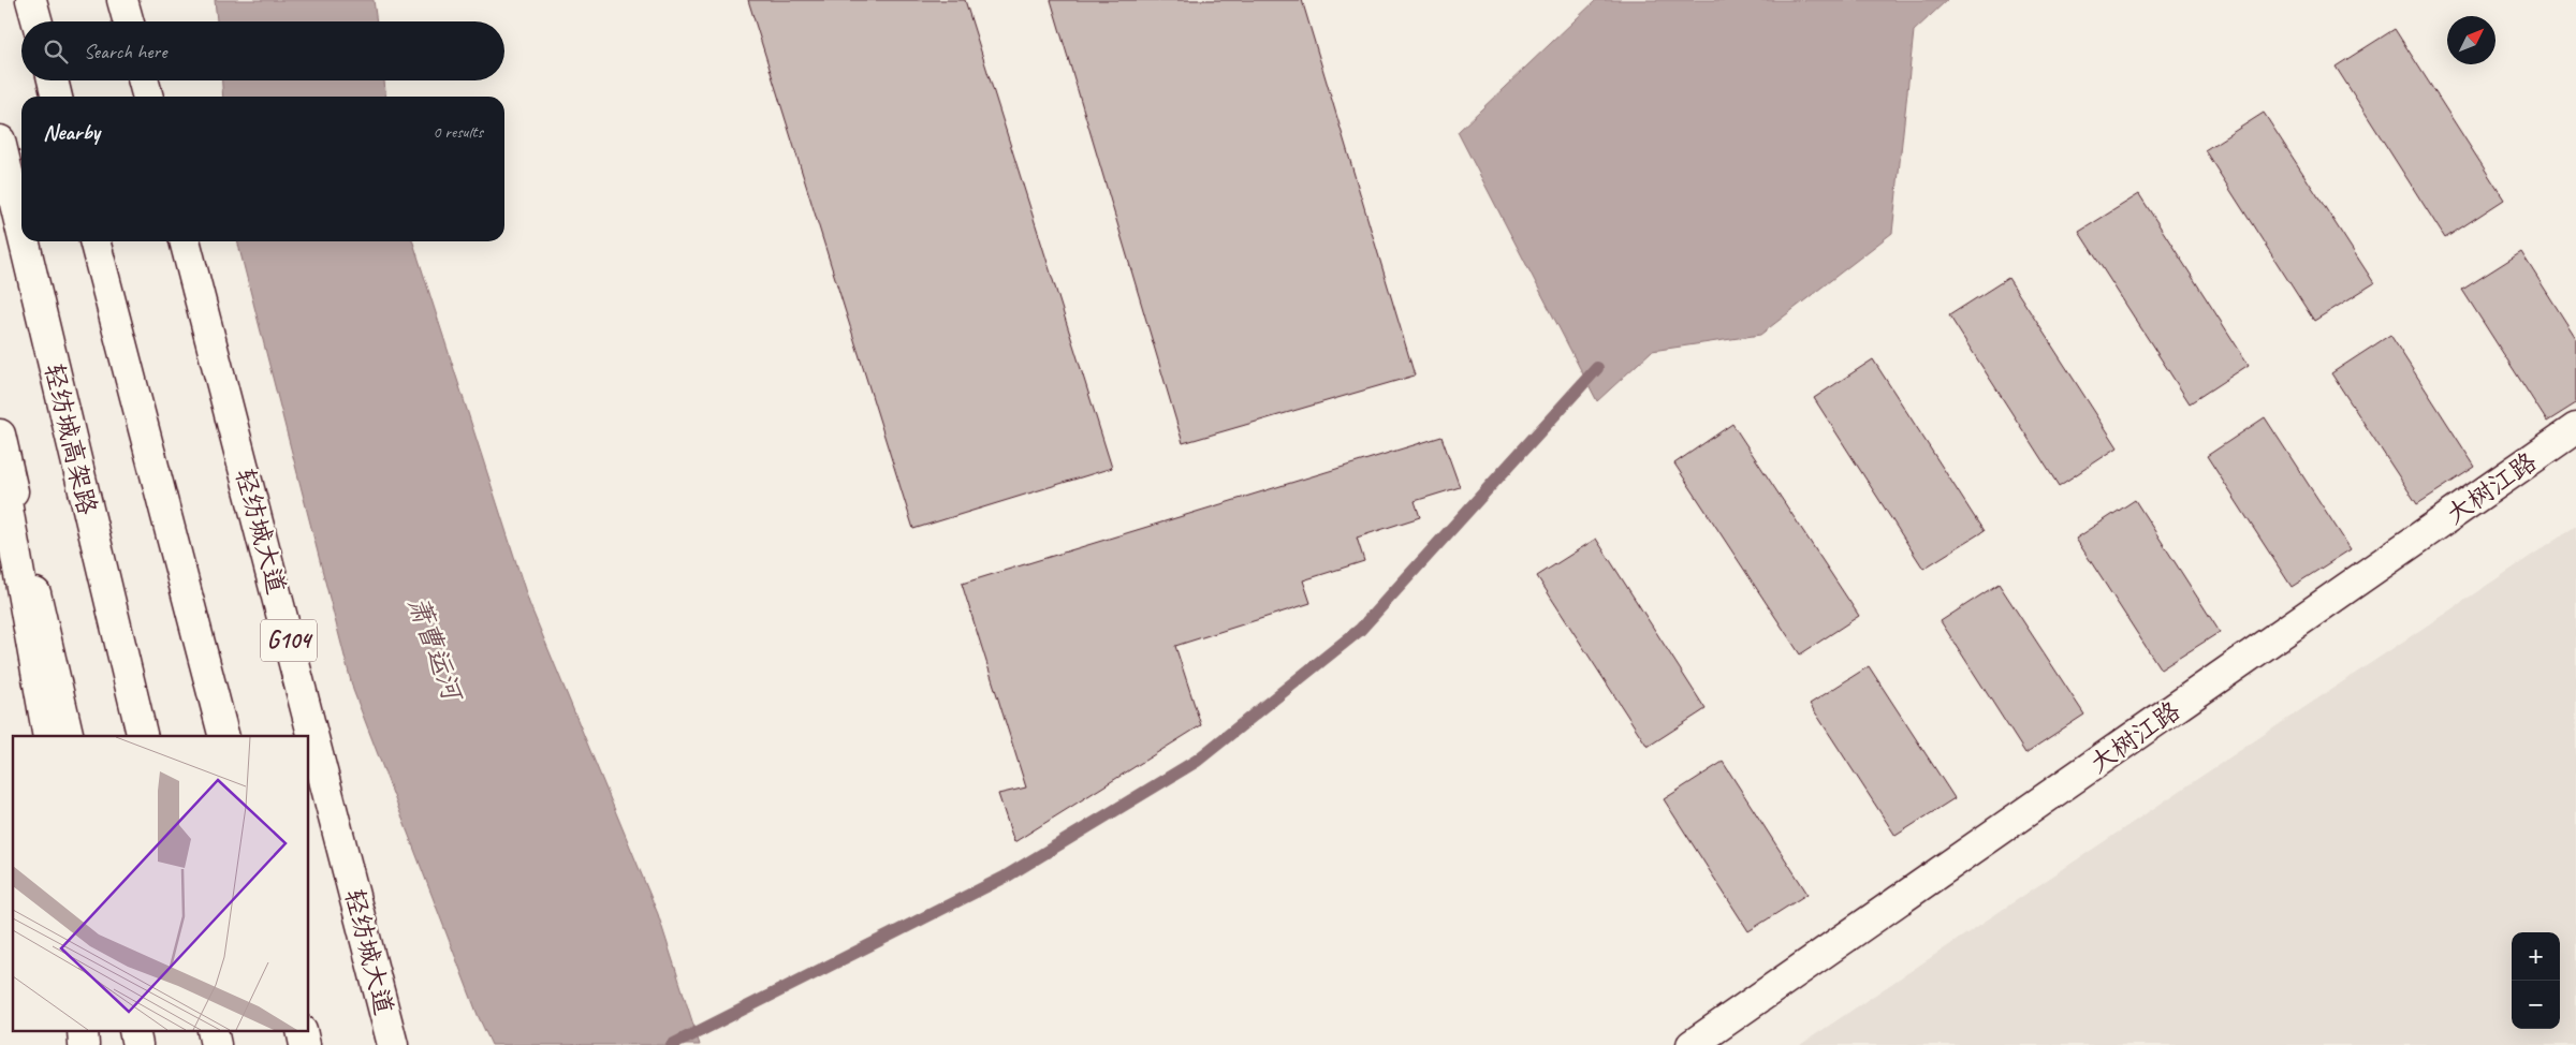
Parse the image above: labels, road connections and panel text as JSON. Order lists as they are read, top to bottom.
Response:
{
  "streets": {
    "main road": [
      "轻纺城高架路",
      "大树江路",
      "轻纺城大道",
      "G104"
    ]
  },
  "water": ["萧曹运河"],
  "north": "top right",
  "page": {
    "search": "Search here",
    "heading": ["Nearby", "0 results"],
    "map_buttons": ["+", "−"]
  }
}
